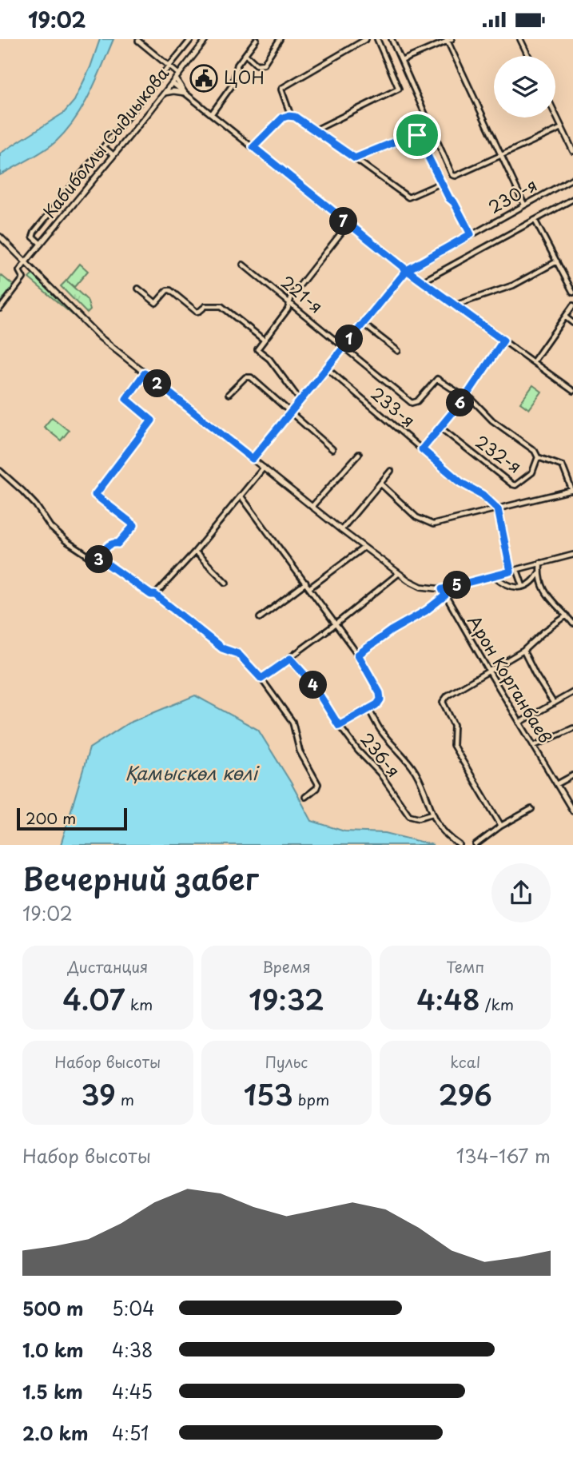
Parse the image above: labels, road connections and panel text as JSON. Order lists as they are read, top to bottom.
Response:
{
  "streets": {
    "street": [
      "Кабиболлы Сыдиыкова",
      "230-я",
      "221-я",
      "233-я",
      "232-я",
      "Арон Корганбаев",
      "236-я"
    ]
  },
  "crossings": [
    ["221-я", "232-я"]
  ],
  "water": ["Қамыскөл көлі"],
  "places": {
    "public building": ["ЦОН"]
  },
  "scale_bar": "200 m",
  "page": {
    "status": "19:02",
    "pins": [
      "7",
      "1",
      "2",
      "6",
      "3",
      "5",
      "4"
    ],
    "scale": "200 m",
    "heading": ["Вечерний забег", "19:02"],
    "stats": [
      ["Дистанция", "4.07 km"],
      ["Время", "19:32"],
      ["Темп", "4:48 /km"],
      ["Набор высоты", "39 m"],
      ["Пульс", "153 bpm"],
      ["kcal", "296"]
    ],
    "chart": ["Набор высоты", "134–167 m"],
    "list": [
      {
        "name": "500 m",
        "note": "5:04"
      },
      {
        "name": "1.0 km",
        "note": "4:38"
      },
      {
        "name": "1.5 km",
        "note": "4:45"
      },
      {
        "name": "2.0 km",
        "note": "4:51"
      }
    ]
  }
}
